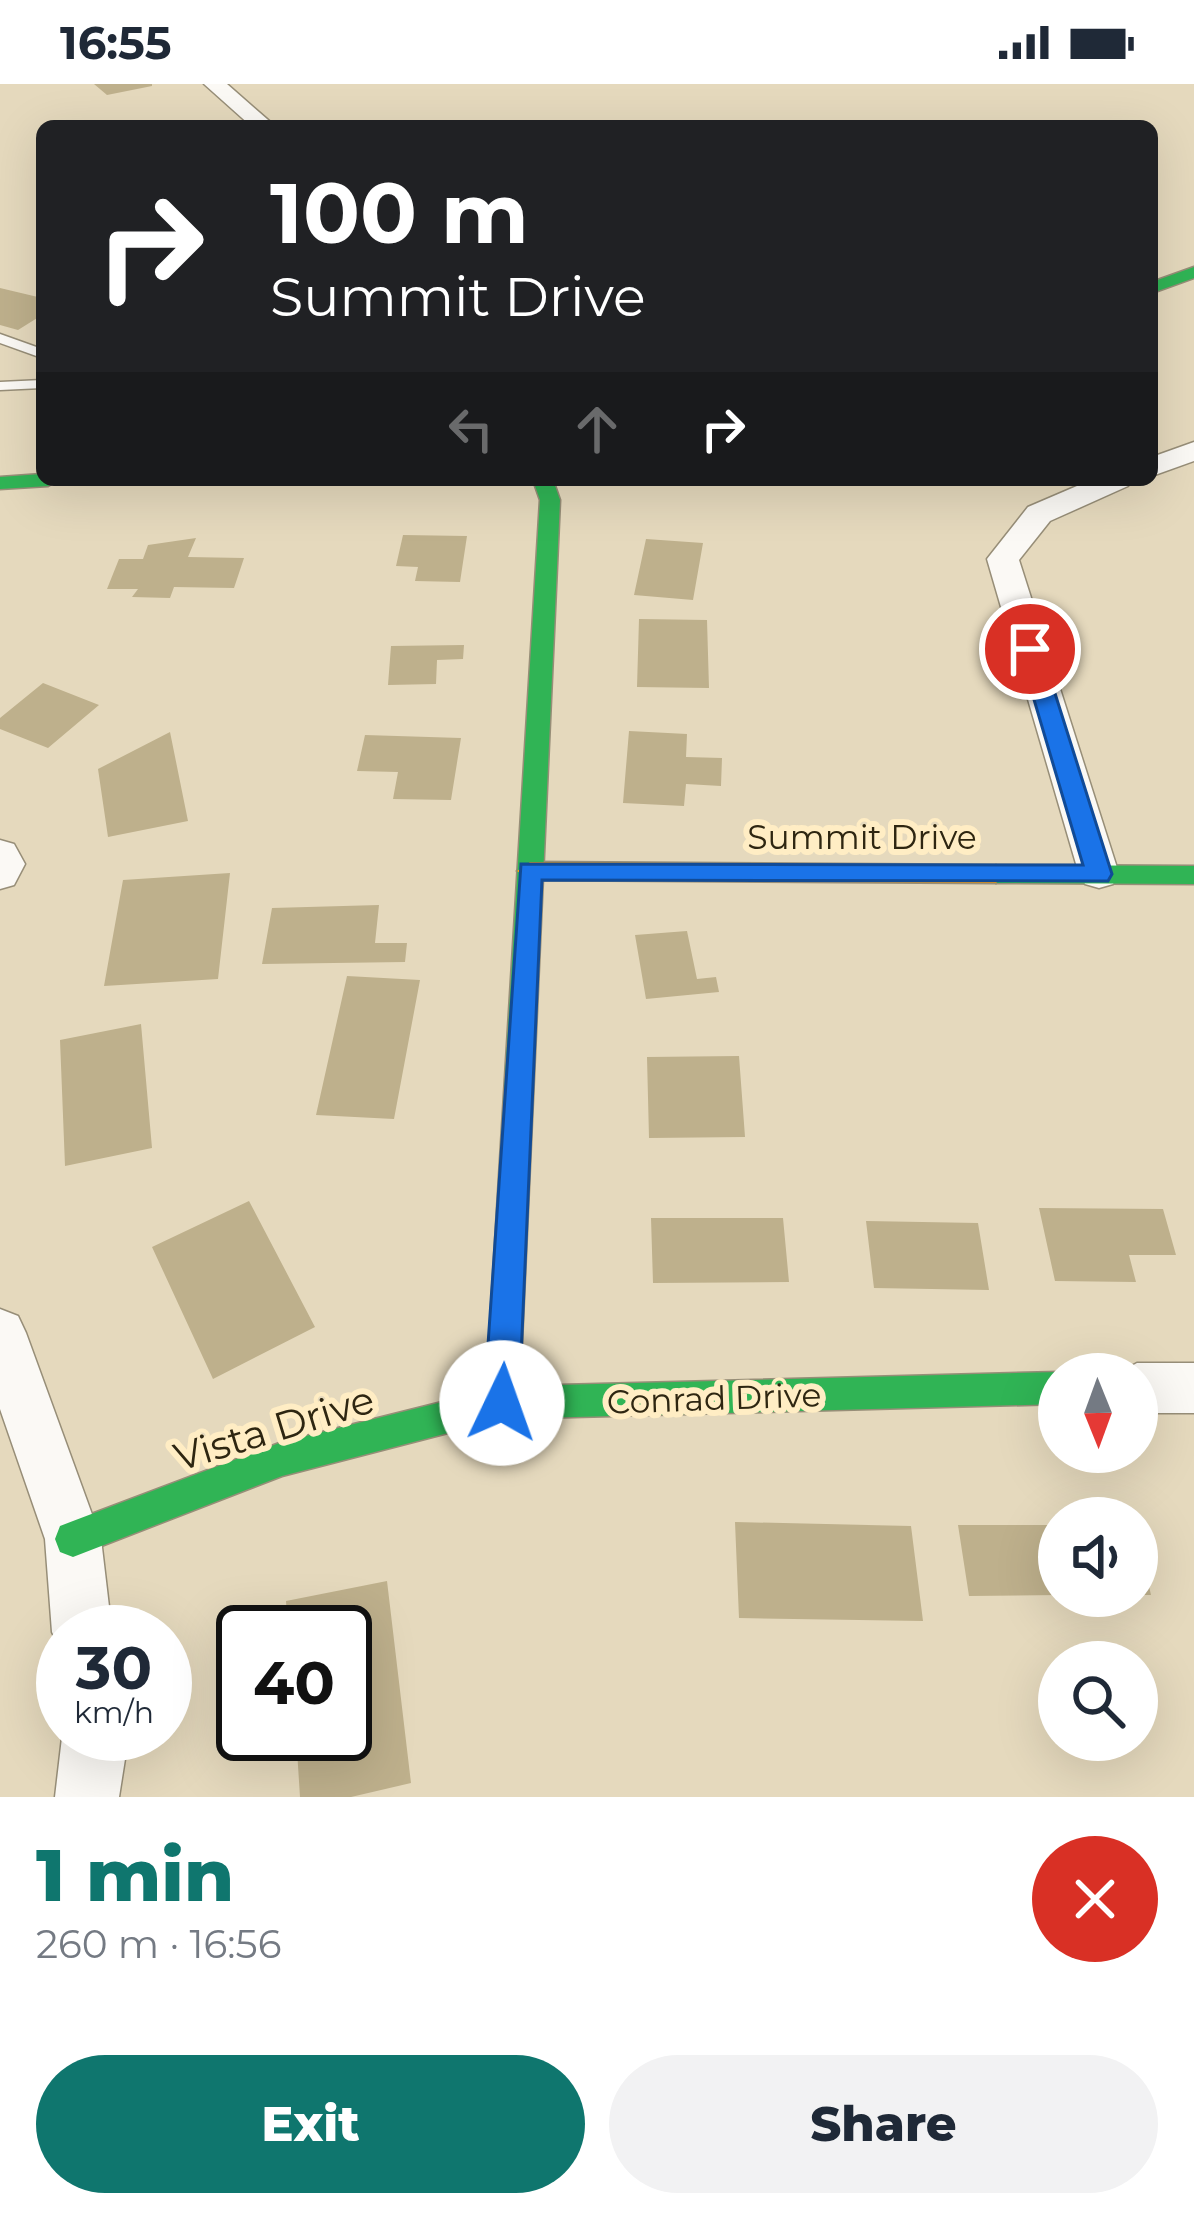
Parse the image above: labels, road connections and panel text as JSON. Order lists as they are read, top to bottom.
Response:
{
  "streets": {
    "street": ["Summit Drive", "Conrad Drive", "Vista Drive"]
  },
  "crossings": [
    ["Conrad Drive", "Vista Drive"]
  ],
  "north": "bottom",
  "page": {
    "status": "16:55",
    "turn": ["100 m", "Summit Drive"],
    "speed": "30 km/h",
    "limit": "40",
    "heading": ["1 min", "260 m · 16:56"],
    "buttons": ["Exit", "Share"]
  }
}
